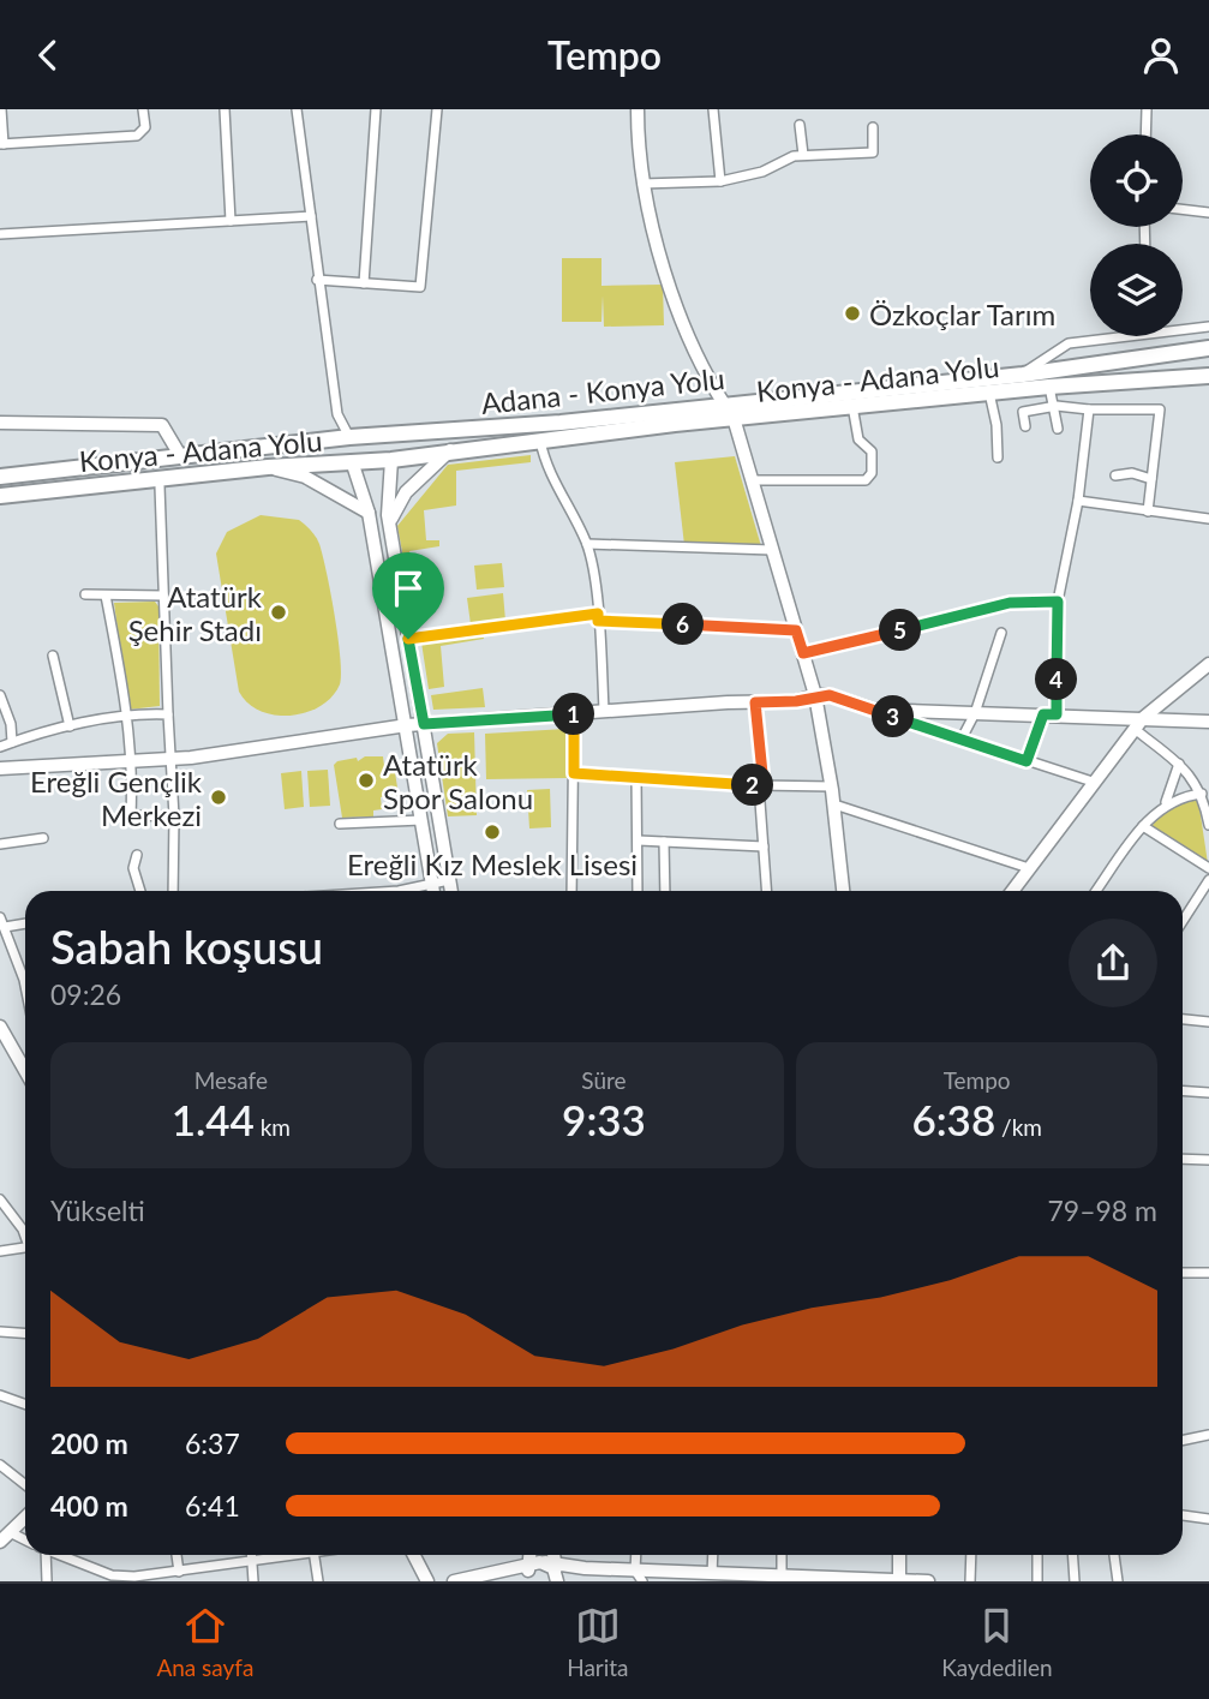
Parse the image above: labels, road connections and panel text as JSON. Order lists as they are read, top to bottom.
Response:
{
  "streets": {
    "highway": ["Konya - Adana Yolu", "Adana - Konya Yolu"]
  },
  "places": [
    "Özkoçlar Tarım",
    "Atatürk Şehir Stadı",
    "Atatürk Spor Salonu",
    "Ereğli Gençlik Merkezi",
    "Ereğli Kız Meslek Lisesi"
  ],
  "page": {
    "header": "Tempo",
    "pins": [
      "6",
      "5",
      "4",
      "1",
      "3",
      "2"
    ],
    "heading": ["Sabah koşusu", "09:26"],
    "stats": [
      ["Mesafe", "1.44 km"],
      ["Süre", "9:33"],
      ["Tempo", "6:38 /km"]
    ],
    "chart": ["Yükselti", "79–98 m"],
    "list": [
      {
        "name": "200 m",
        "note": "6:37"
      },
      {
        "name": "400 m",
        "note": "6:41"
      }
    ],
    "tabs": ["Ana sayfa", "Harita", "Kaydedilen"]
  }
}
